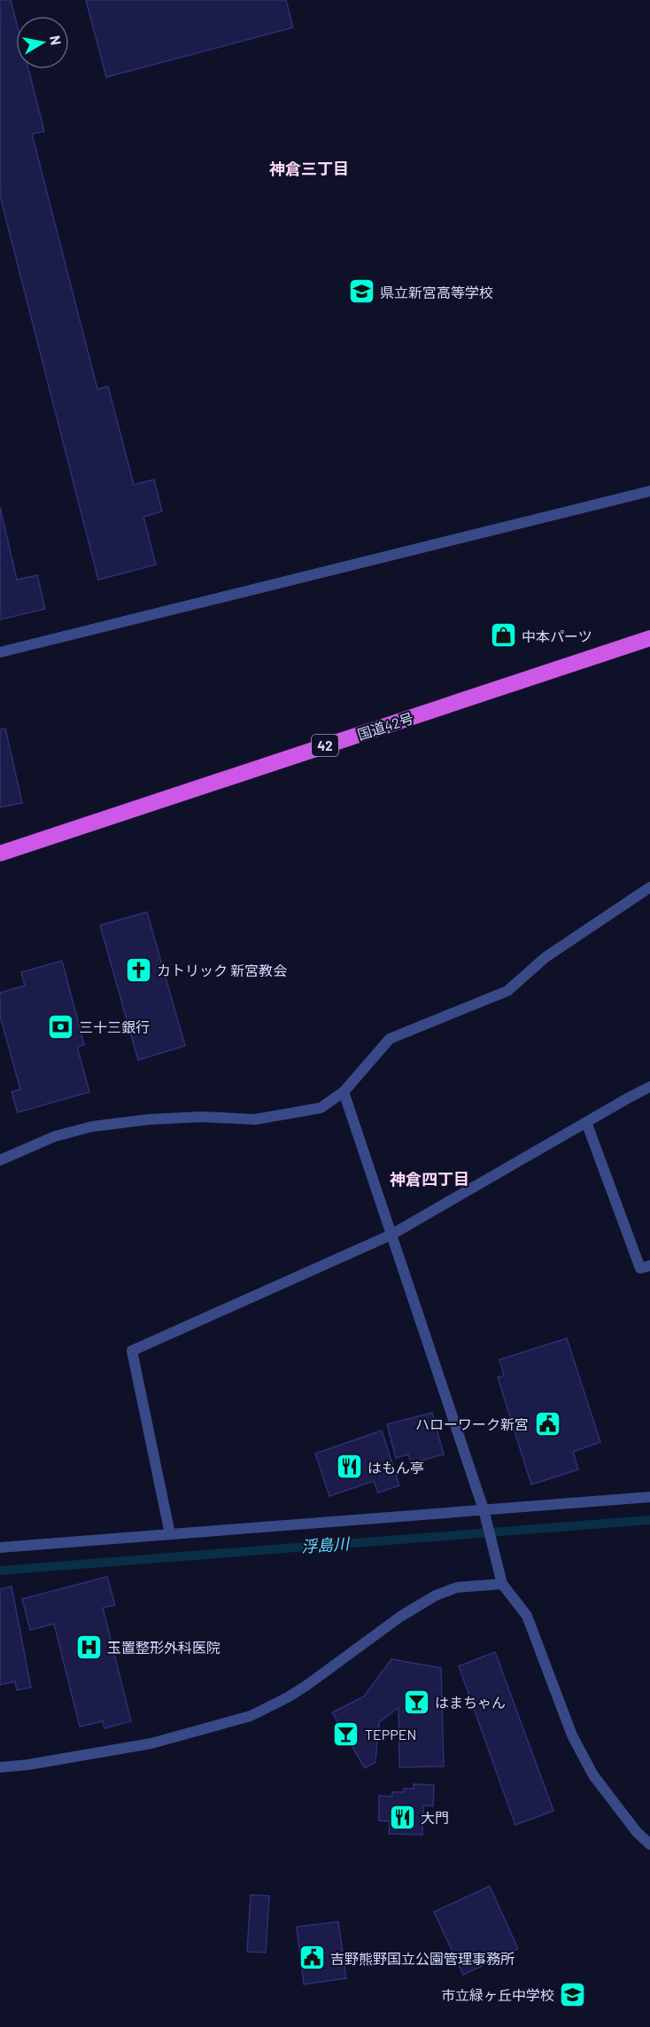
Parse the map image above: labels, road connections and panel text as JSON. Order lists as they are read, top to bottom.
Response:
{
  "streets": {
    "highway": ["国道42号", "42"]
  },
  "districts": ["神倉三丁目", "神倉四丁目"],
  "water": ["浮島川"],
  "places": {
    "school or university": ["県立新宮高等学校", "市立緑ヶ丘中学校"],
    "shop": ["中本パーツ"],
    "church": ["カトリック 新宮教会"],
    "bank": ["三十三銀行"],
    "public building": ["ハローワーク新宮", "吉野熊野国立公園管理事務所"],
    "restaurant": ["はもん亭", "大門"],
    "hospital": ["玉置整形外科医院"],
    "bar": ["はまちゃん", "TEPPEN"]
  },
  "north": "right"
}
